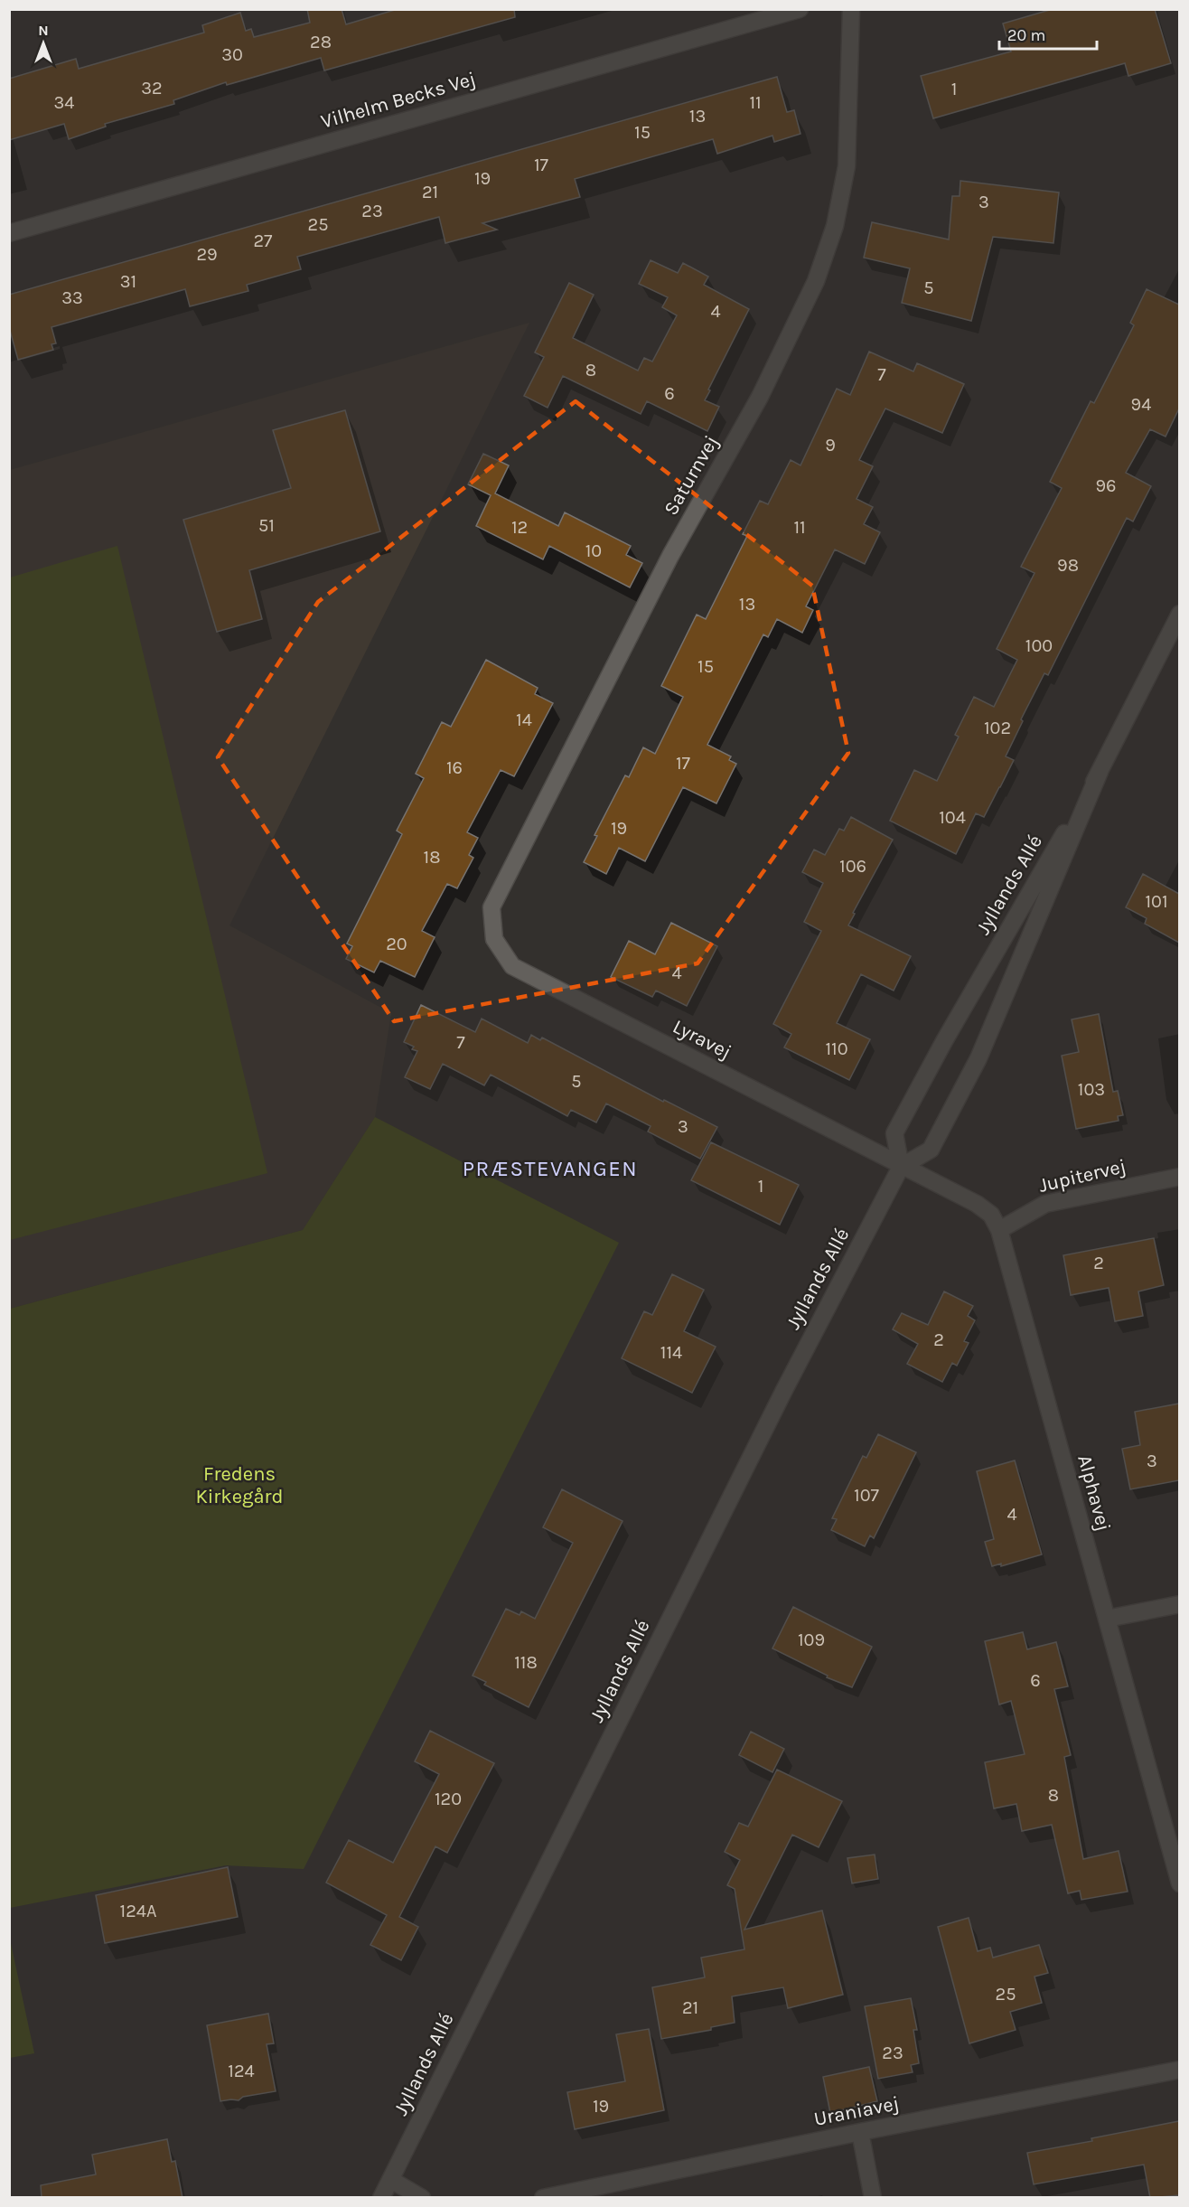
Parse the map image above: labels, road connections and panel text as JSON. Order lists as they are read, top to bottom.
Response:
{
  "streets": {
    "street": [
      "Vilhelm Becks Vej",
      "Saturnvej",
      "Jyllands Allé",
      "Lyravej",
      "Jupitervej",
      "Alphavej",
      "Uraniavej"
    ]
  },
  "crossings": [
    ["Saturnvej", "Lyravej"],
    ["Jyllands Allé", "Lyravej"],
    ["Jyllands Allé", "Alphavej"],
    ["Lyravej", "Alphavej"],
    ["Jupitervej", "Alphavej"]
  ],
  "districts": ["PRÆSTEVANGEN"],
  "parks": ["Fredens Kirkegård"],
  "house_numbers": [
    "28",
    "30",
    "32",
    "1",
    "34",
    "11",
    "13",
    "15",
    "17",
    "19",
    "21",
    "3",
    "23",
    "25",
    "27",
    "29",
    "31",
    "5",
    "33",
    "4",
    "8",
    "7",
    "6",
    "94",
    "9",
    "96",
    "51",
    "12",
    "11",
    "10",
    "98",
    "13",
    "100",
    "15",
    "14",
    "102",
    "17",
    "16",
    "104",
    "19",
    "18",
    "106",
    "101",
    "20",
    "4",
    "7",
    "110",
    "5",
    "103",
    "3",
    "1",
    "2",
    "2",
    "114",
    "3",
    "107",
    "4",
    "109",
    "118",
    "6",
    "8",
    "120",
    "124A",
    "25",
    "21",
    "23",
    "124",
    "19"
  ],
  "scale_bar": "20 m",
  "north": "top"
}
